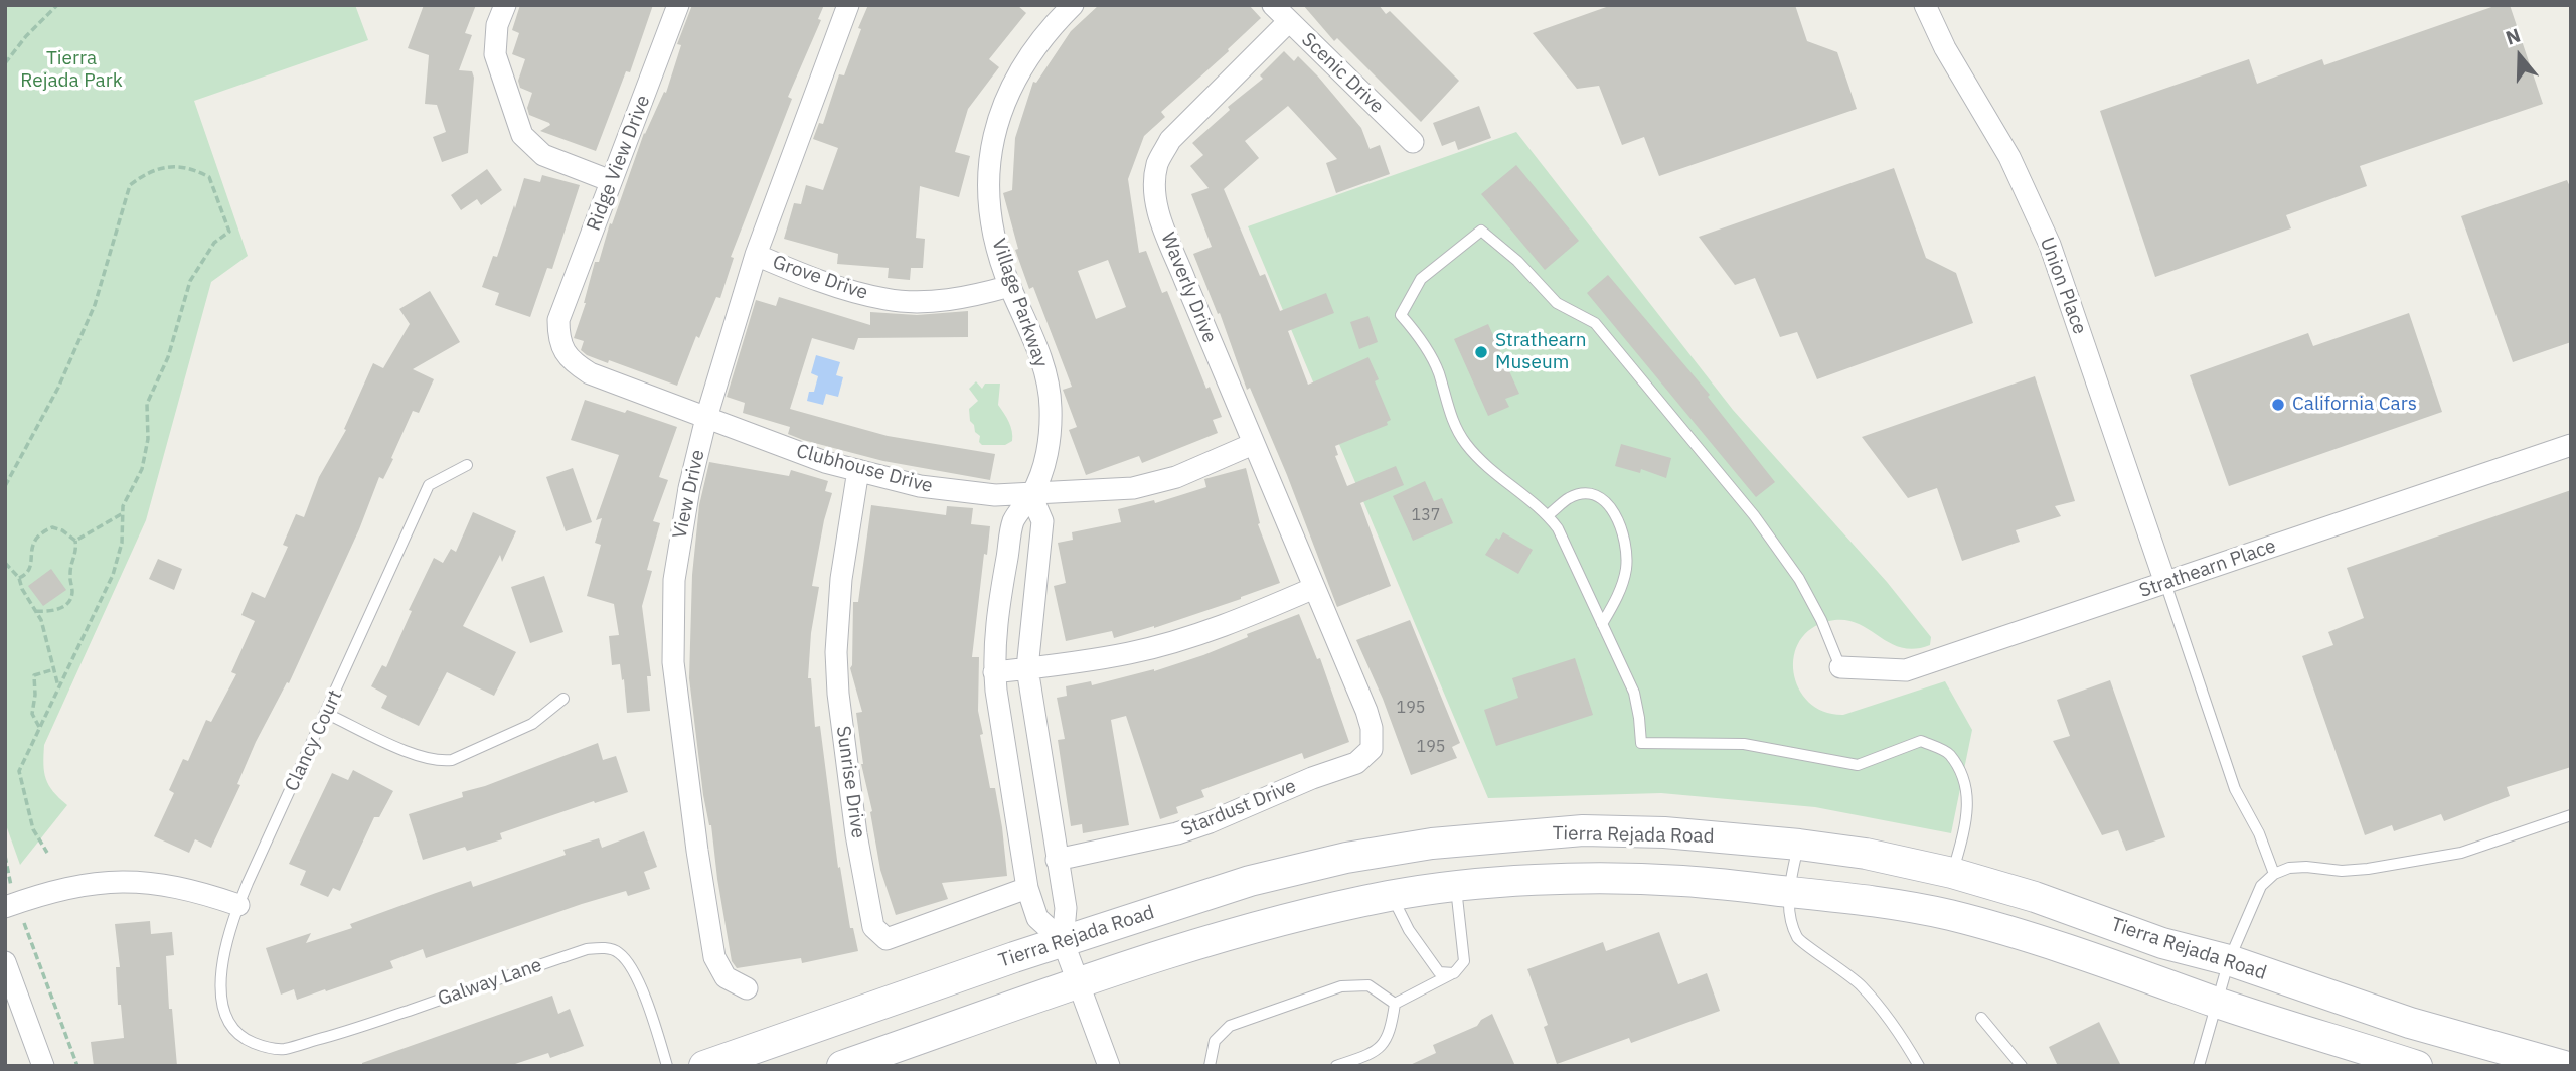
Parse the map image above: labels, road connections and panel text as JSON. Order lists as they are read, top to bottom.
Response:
{
  "streets": {
    "main road": ["Tierra Rejada Road"],
    "street": [
      "Scenic Drive",
      "Ridge View Drive",
      "Grove Drive",
      "Union Place",
      "Waverly Drive",
      "Village Parkway",
      "Clubhouse Drive",
      "View Drive",
      "Strathearn Place",
      "Sunrise Drive",
      "Stardust Drive"
    ],
    "lane": ["Clancy Court", "Galway Lane"]
  },
  "crossings": [
    ["Scenic Drive", "Waverly Drive"],
    ["Ridge View Drive", "Clubhouse Drive"],
    ["Grove Drive", "Village Parkway"],
    ["Grove Drive", "View Drive"],
    ["Union Place", "Strathearn Place"],
    ["Waverly Drive", "Clubhouse Drive"],
    ["Waverly Drive", "Stardust Drive"],
    ["Village Parkway", "Clubhouse Drive"],
    ["Village Parkway", "Sunrise Drive"],
    ["Village Parkway", "Stardust Drive"],
    ["Village Parkway", "Tierra Rejada Road"],
    ["Clubhouse Drive", "View Drive"],
    ["Clubhouse Drive", "Sunrise Drive"],
    ["Clancy Court", "Galway Lane"]
  ],
  "parks": ["Tierra Rejada Park"],
  "places": ["Strathearn Museum", "California Cars"],
  "house_numbers": ["137", "195", "195"],
  "north": "top"
}
